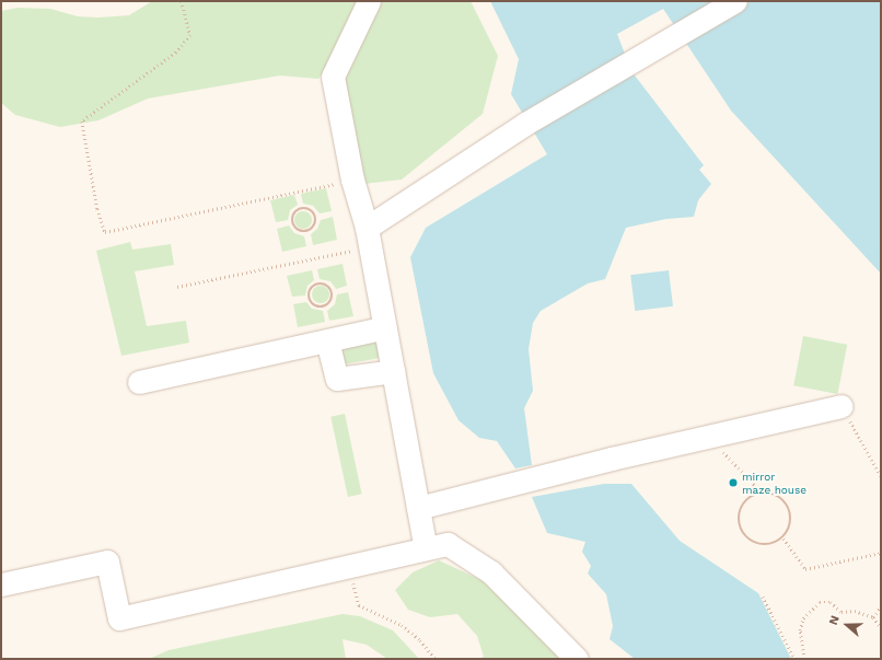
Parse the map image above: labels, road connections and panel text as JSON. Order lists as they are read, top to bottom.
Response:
{
  "places": ["mirror maze house"],
  "north": "left"
}
